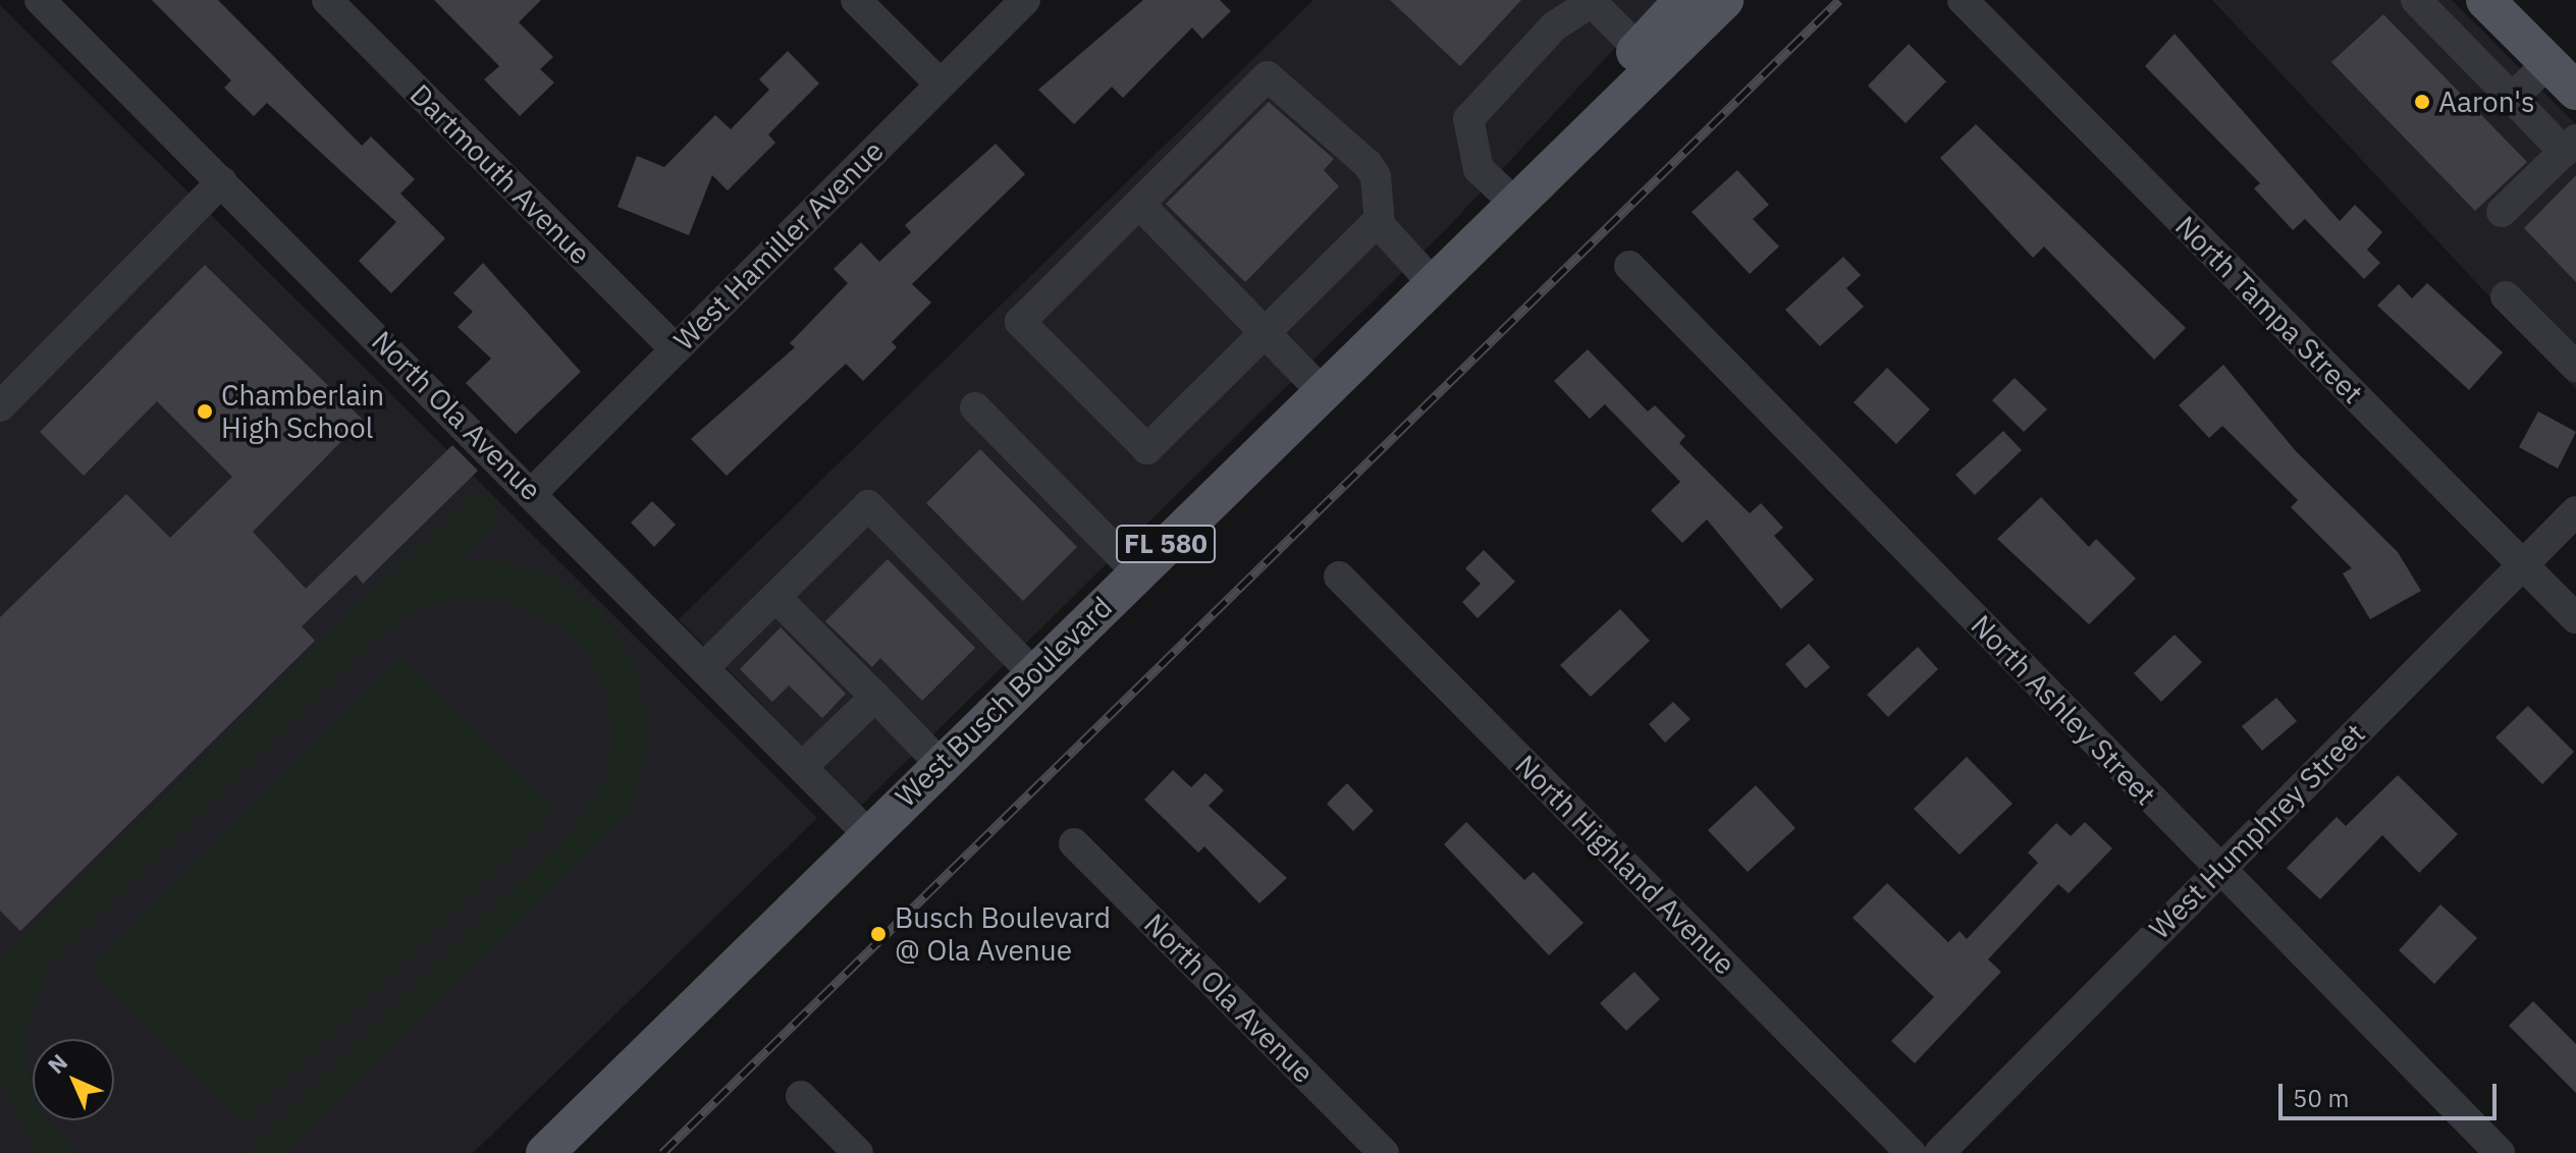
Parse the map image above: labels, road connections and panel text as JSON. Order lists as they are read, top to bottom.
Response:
{
  "streets": {
    "main road": ["FL 580", "West Busch Boulevard"],
    "street": [
      "Dartmouth Avenue",
      "West Hamiller Avenue",
      "North Tampa Street",
      "North Ola Avenue",
      "North Ashley Street",
      "West Humphrey Street",
      "North Highland Avenue"
    ]
  },
  "crossings": [
    ["Dartmouth Avenue", "West Hamiller Avenue"],
    ["West Hamiller Avenue", "North Ola Avenue"],
    ["North Tampa Street", "West Humphrey Street"],
    ["North Ola Avenue", "West Busch Boulevard"],
    ["North Ashley Street", "West Humphrey Street"]
  ],
  "places": ["Aaron's", "Chamberlain High School", "Busch Boulevard @ Ola Avenue"],
  "scale_bar": "50 m",
  "north": "top left"
}
